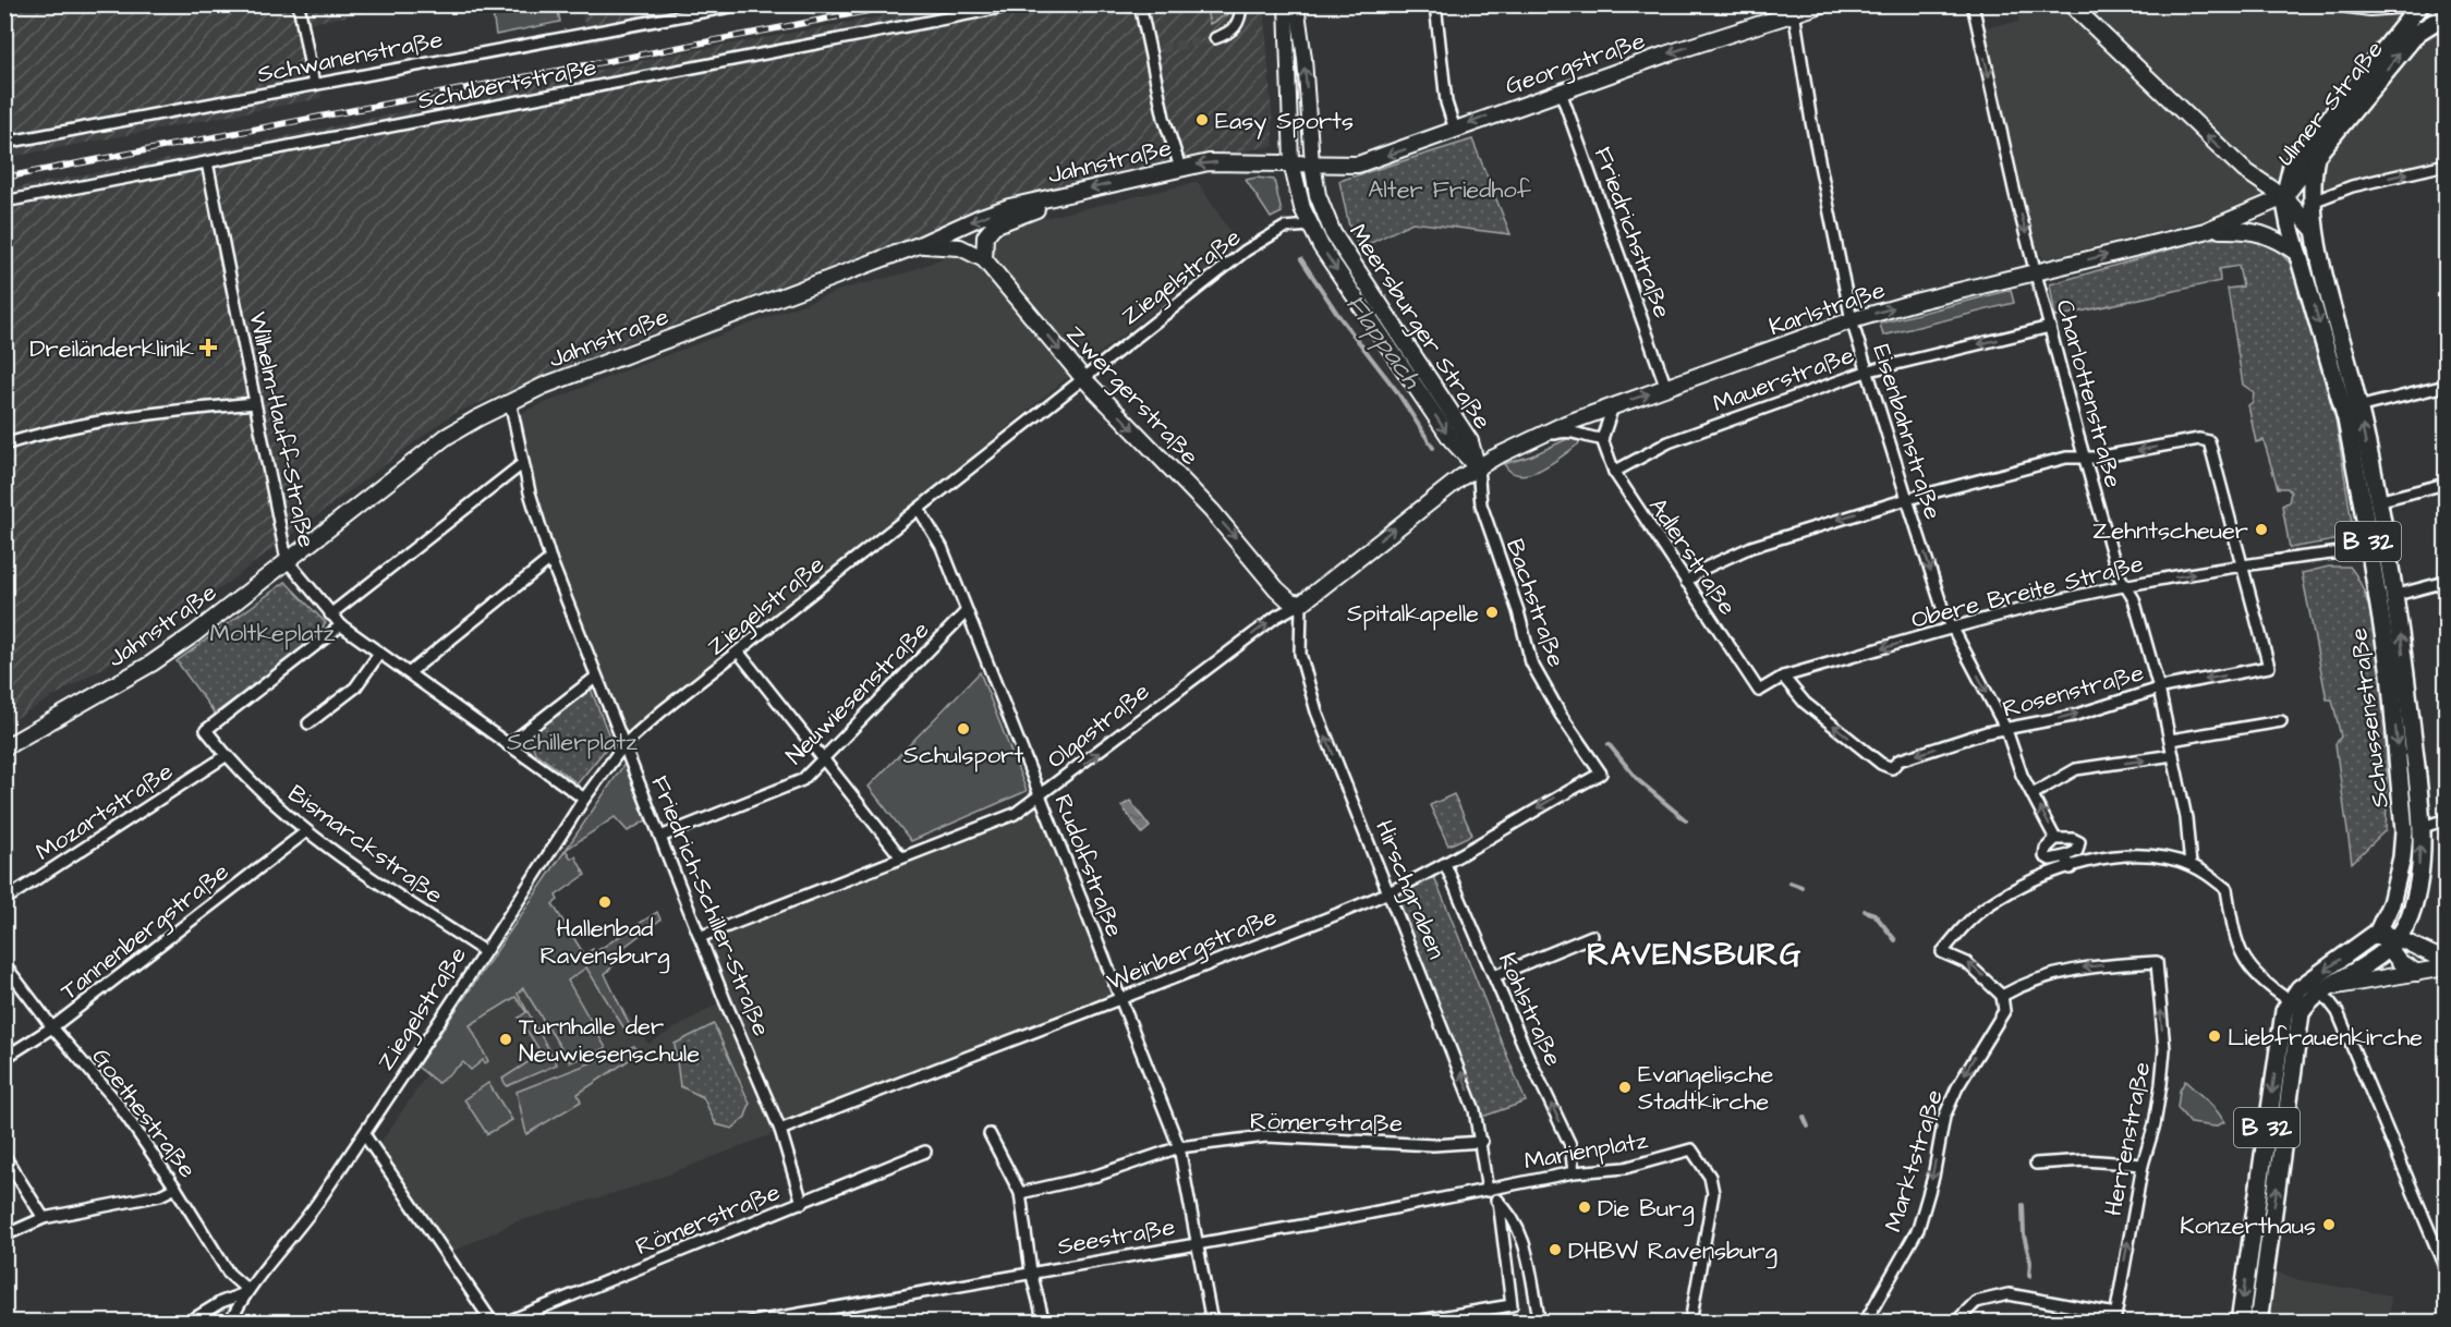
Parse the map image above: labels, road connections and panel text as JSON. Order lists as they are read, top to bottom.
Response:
{
  "streets": {
    "main road": [
      "Georgstraße",
      "Ulmer Straße",
      "Jahnstraße",
      "Karlstraße",
      "Meersburger Straße",
      "Zwergerstraße",
      "B 32",
      "Schussenstraße",
      "Olgastraße"
    ],
    "street": [
      "Schwanenstraße",
      "Schubertstraße",
      "Friedrichstraße",
      "Ziegelstraße",
      "Mauerstraße",
      "Charlottenstraße",
      "Wilhelm-Hauff-Straße",
      "Eisenbahnstraße",
      "Adlerstraße",
      "Obere Breite Straße",
      "Bachstraße",
      "Rosenstraße",
      "Neuwiesenstraße",
      "Mozartstraße",
      "Bismarckstraße",
      "Rudolfstraße",
      "Hirschgraben",
      "Friedrich-Schiller-Straße",
      "Tannenbergstraße",
      "Weinbergstraße",
      "Kohlstraße",
      "Goethestraße",
      "Römerstraße",
      "Herrenstraße",
      "Marienplatz",
      "Marktstraße",
      "Seestraße"
    ]
  },
  "crossings": [
    ["Georgstraße", "Jahnstraße"],
    ["Georgstraße", "Friedrichstraße"],
    ["Georgstraße", "Meersburger Straße"],
    ["Georgstraße", "Eisenbahnstraße"],
    ["Schubertstraße", "Wilhelm-Hauff-Straße"],
    ["Ulmer Straße", "Karlstraße"],
    ["Ulmer Straße", "Schussenstraße"],
    ["Jahnstraße", "Meersburger Straße"],
    ["Jahnstraße", "Zwergerstraße"],
    ["Jahnstraße", "Wilhelm-Hauff-Straße"],
    ["Jahnstraße", "Friedrich-Schiller-Straße"],
    ["Friedrichstraße", "Karlstraße"],
    ["Ziegelstraße", "Meersburger Straße"],
    ["Ziegelstraße", "Zwergerstraße"],
    ["Ziegelstraße", "Wilhelm-Hauff-Straße"],
    ["Ziegelstraße", "Bismarckstraße"],
    ["Ziegelstraße", "Rudolfstraße"],
    ["Ziegelstraße", "Friedrich-Schiller-Straße"],
    ["Ziegelstraße", "Goethestraße"],
    ["Karlstraße", "Meersburger Straße"],
    ["Karlstraße", "Charlottenstraße"],
    ["Karlstraße", "Eisenbahnstraße"],
    ["Karlstraße", "Bachstraße"],
    ["Karlstraße", "Schussenstraße"],
    ["Karlstraße", "Olgastraße"],
    ["Meersburger Straße", "Bachstraße"],
    ["Meersburger Straße", "Olgastraße"],
    ["Mauerstraße", "Charlottenstraße"],
    ["Mauerstraße", "Eisenbahnstraße"],
    ["Mauerstraße", "Adlerstraße"],
    ["Charlottenstraße", "Obere Breite Straße"],
    ["Charlottenstraße", "Rosenstraße"],
    ["Zwergerstraße", "Olgastraße"],
    ["Zwergerstraße", "Hirschgraben"],
    ["Wilhelm-Hauff-Straße", "Bismarckstraße"],
    ["Eisenbahnstraße", "Obere Breite Straße"],
    ["Eisenbahnstraße", "Rosenstraße"],
    ["B 32", "Schussenstraße"],
    ["Adlerstraße", "Obere Breite Straße"],
    ["Obere Breite Straße", "Rosenstraße"],
    ["Obere Breite Straße", "Schussenstraße"],
    ["Bachstraße", "Olgastraße"],
    ["Bachstraße", "Weinbergstraße"],
    ["Neuwiesenstraße", "Rudolfstraße"],
    ["Neuwiesenstraße", "Friedrich-Schiller-Straße"],
    ["Olgastraße", "Rudolfstraße"],
    ["Olgastraße", "Hirschgraben"],
    ["Olgastraße", "Friedrich-Schiller-Straße"],
    ["Mozartstraße", "Bismarckstraße"],
    ["Bismarckstraße", "Tannenbergstraße"],
    ["Rudolfstraße", "Weinbergstraße"],
    ["Rudolfstraße", "Römerstraße"],
    ["Rudolfstraße", "Seestraße"],
    ["Hirschgraben", "Weinbergstraße"],
    ["Hirschgraben", "Römerstraße"],
    ["Hirschgraben", "Marienplatz"],
    ["Hirschgraben", "Seestraße"],
    ["Friedrich-Schiller-Straße", "Weinbergstraße"],
    ["Friedrich-Schiller-Straße", "Römerstraße"],
    ["Tannenbergstraße", "Goethestraße"],
    ["Weinbergstraße", "Kohlstraße"],
    ["Kohlstraße", "Marienplatz"],
    ["Herrenstraße", "Marktstraße"],
    ["Marienplatz", "Seestraße"]
  ],
  "one_way": [
    "Georgstraße",
    "Karlstraße",
    "Mauerstraße",
    "Zwergerstraße",
    "Olgastraße",
    "Hirschgraben",
    "Kohlstraße",
    "Marktstraße"
  ],
  "districts": ["RAVENSBURG"],
  "water": ["Flappach"],
  "parks": ["Alter Friedhof", "Moltkeplatz", "Schillerplatz"],
  "places": {
    "other": [
      "Easy Sports",
      "Zehntscheuer",
      "Spitalkapelle",
      "Schulsport",
      "Hallenbad Ravensburg",
      "Liebfrauenkirche",
      "Turnhalle der Neuwiesenschule",
      "Evangelische Stadtkirche",
      "Die Burg",
      "Konzerthaus",
      "DHBW Ravensburg"
    ],
    "health": ["Dreiländerklinik"]
  }
}
